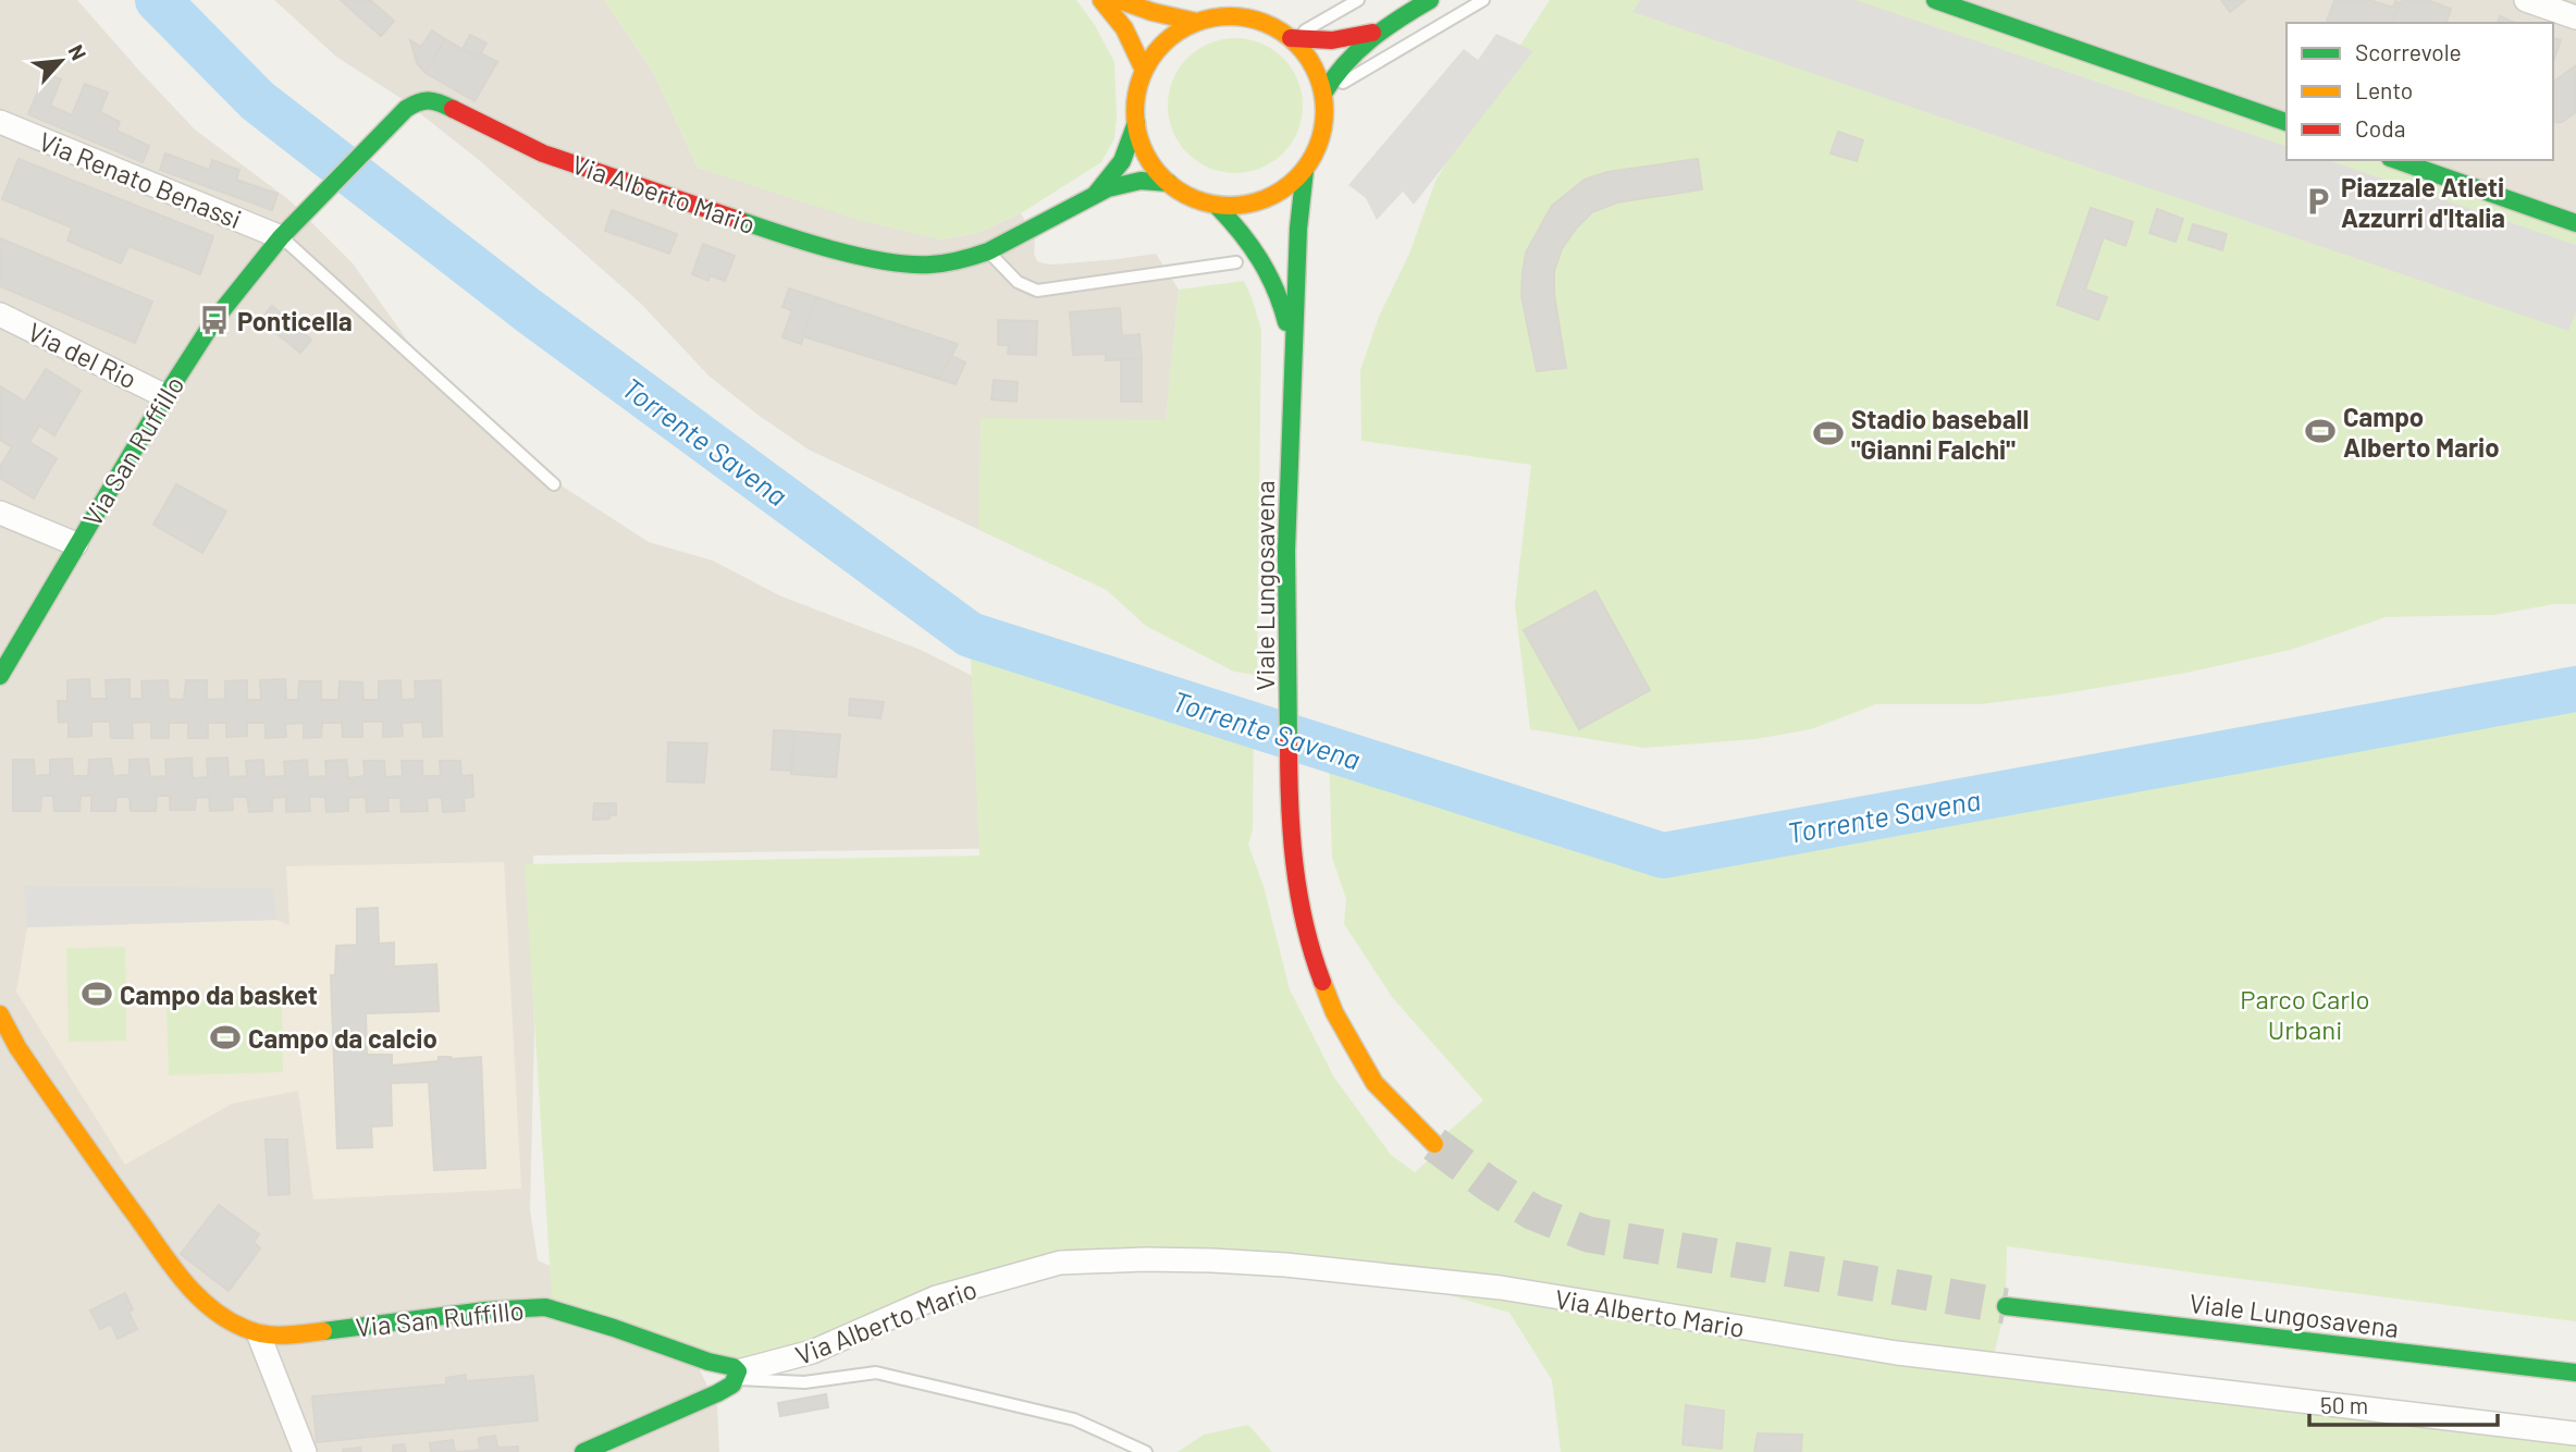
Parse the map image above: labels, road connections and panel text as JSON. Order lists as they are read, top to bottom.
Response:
{
  "streets": {
    "street": [
      "Via Renato Benassi",
      "Via Alberto Mario",
      "Via del Rio",
      "Via San Ruffillo",
      "Viale Lungosavena"
    ]
  },
  "crossings": [
    ["Via Renato Benassi", "Via Alberto Mario"],
    ["Via Renato Benassi", "Via San Ruffillo"],
    ["Via Alberto Mario", "Via San Ruffillo"],
    ["Via Alberto Mario", "Viale Lungosavena"],
    ["Via del Rio", "Via San Ruffillo"]
  ],
  "water": ["Torrente Savena"],
  "parks": ["Parco Carlo Urbani"],
  "places": {
    "parking": ["Piazzale Atleti Azzurri d'Italia"],
    "bus stop": ["Ponticella"],
    "sports": [
      "Campo Alberto Mario",
      "Stadio baseball \"Gianni Falchi\"",
      "Campo da basket",
      "Campo da calcio"
    ]
  },
  "legend": ["Scorrevole", "Lento", "Coda"],
  "scale_bar": "50 m",
  "north": "top right"
}
